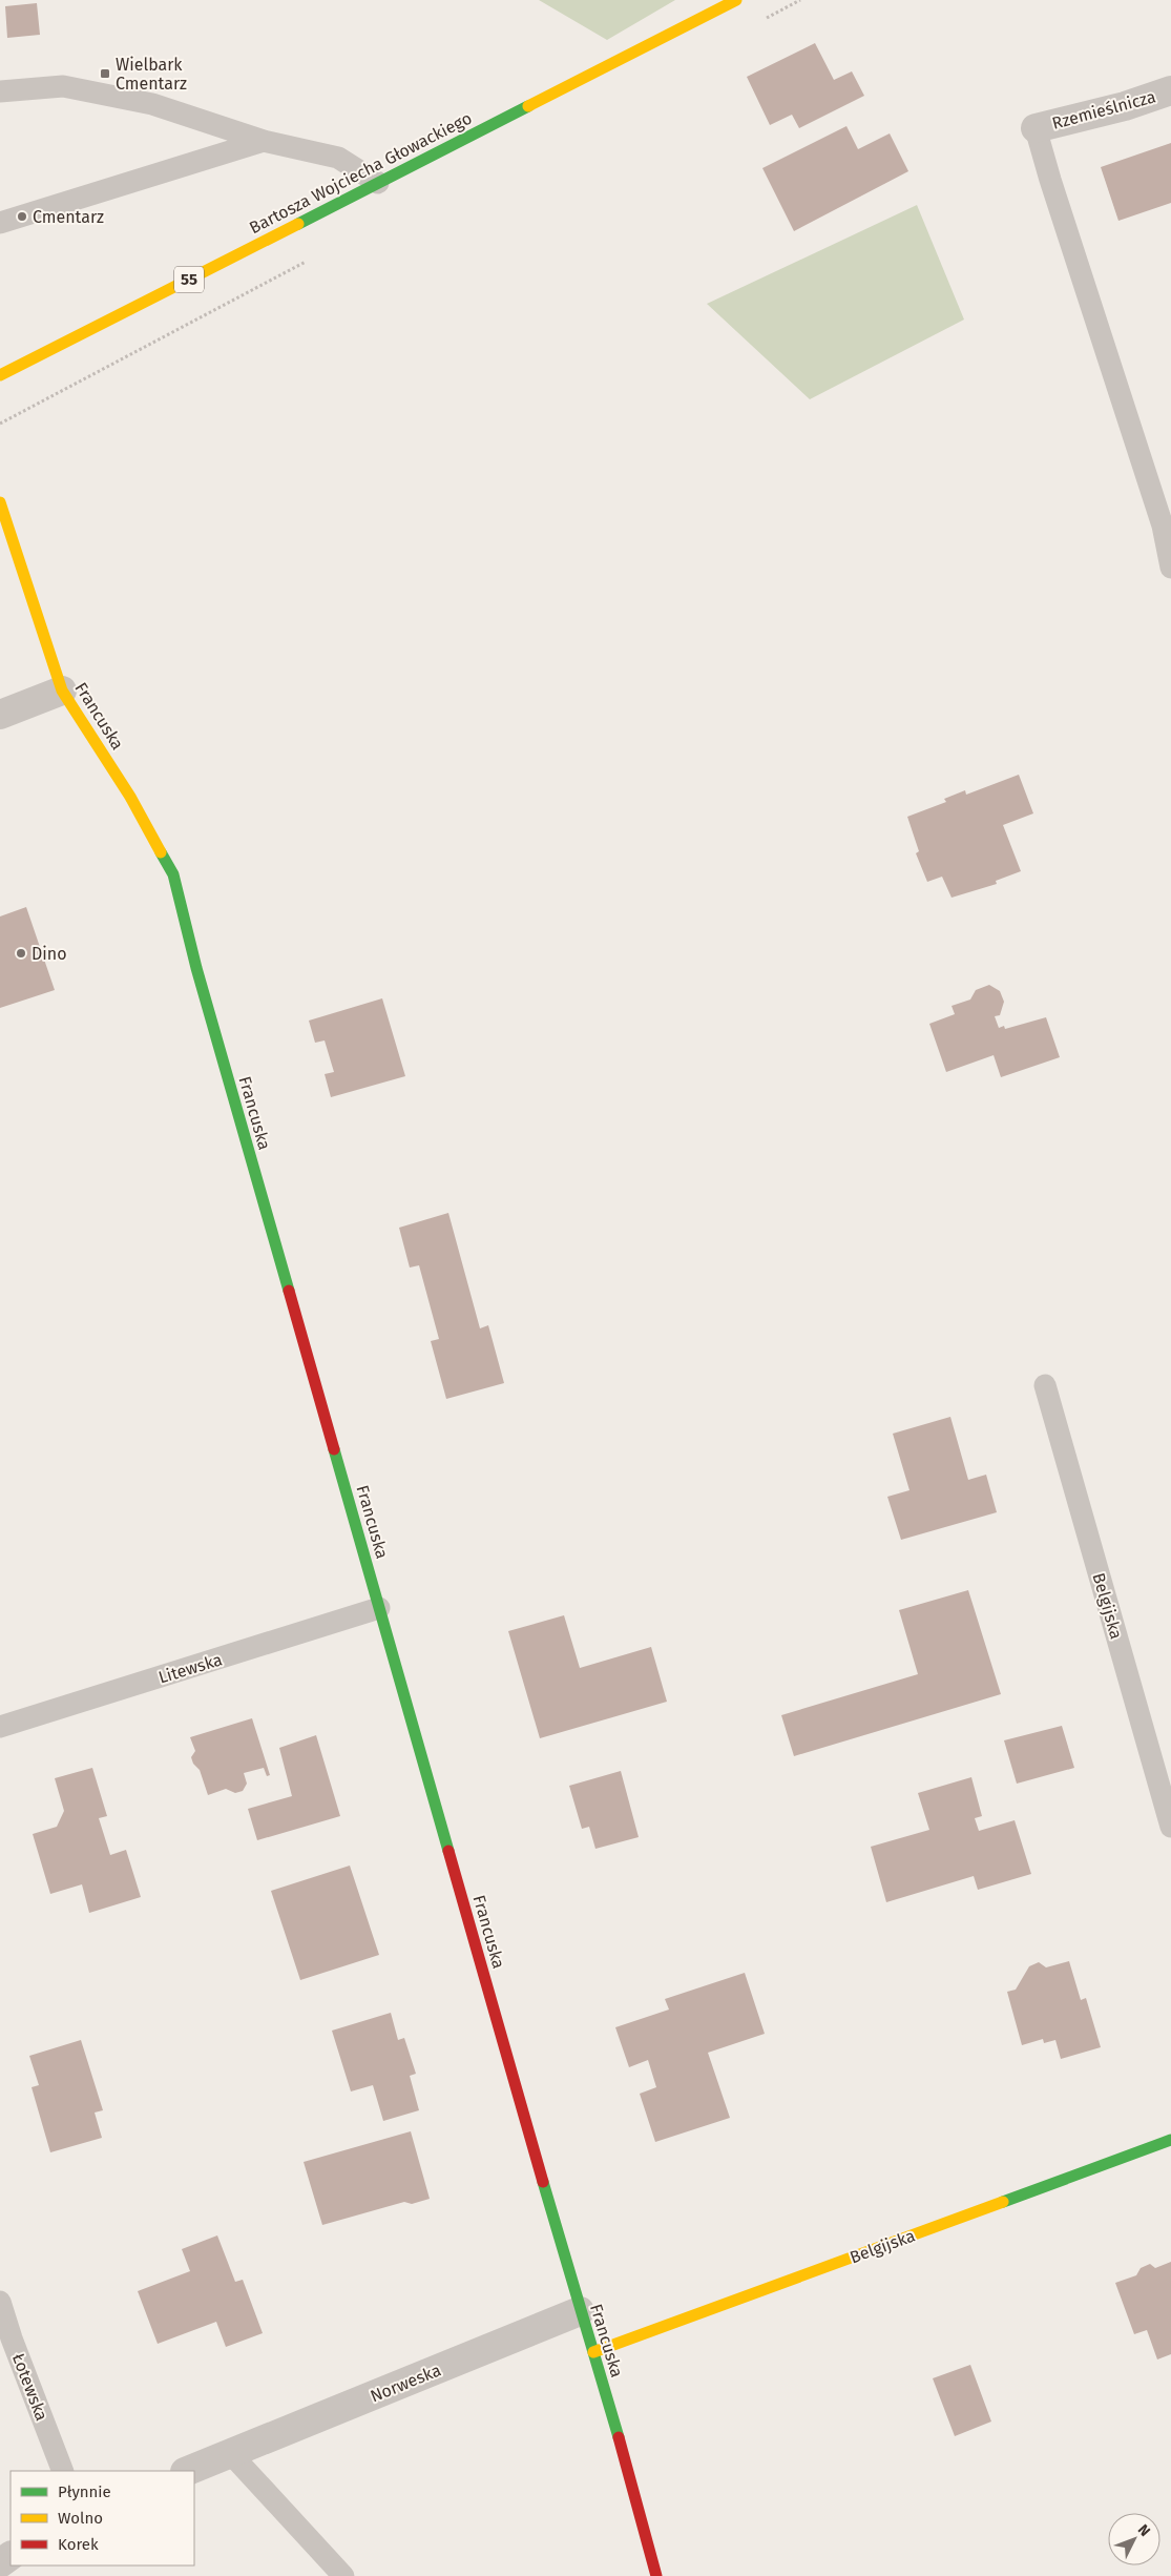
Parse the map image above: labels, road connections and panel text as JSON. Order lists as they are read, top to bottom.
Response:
{
  "streets": {
    "street": [
      "Rzemieślnicza",
      "Bartosza Wojciecha Głowackiego",
      "55",
      "Francuska",
      "Belgijska",
      "Norweska"
    ],
    "lane": ["Litewska", "Łotewska"]
  },
  "crossings": [
    ["Francuska", "Belgijska"],
    ["Francuska", "Litewska"],
    ["Francuska", "Norweska"]
  ],
  "places": {
    "transit": ["Wielbark Cmentarz"],
    "other": ["Cmentarz", "Dino"]
  },
  "legend": ["Płynnie", "Wolno", "Korek"],
  "north": "top right"
}
